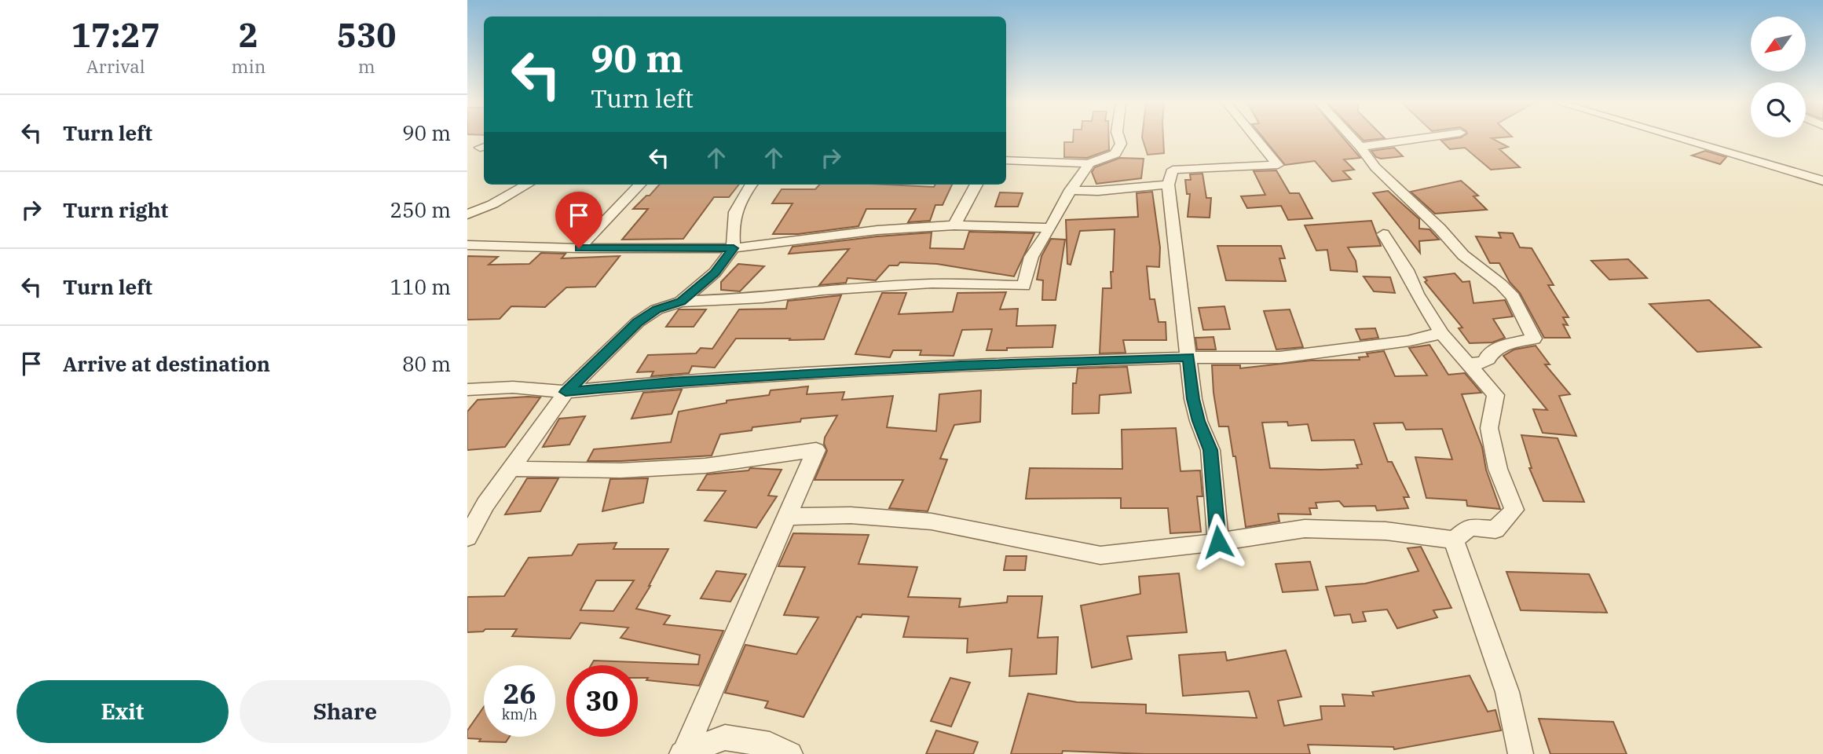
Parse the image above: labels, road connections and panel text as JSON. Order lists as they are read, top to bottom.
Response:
{
  "north": "bottom left",
  "page": {
    "eta": [
      "17:27",
      "Arrival",
      "2",
      "min",
      "530",
      "m"
    ],
    "turn": ["90 m", "Turn left"],
    "list": [
      {
        "name": "Turn left",
        "value": "90 m"
      },
      {
        "name": "Turn right",
        "value": "250 m"
      },
      {
        "name": "Turn left",
        "value": "110 m"
      },
      {
        "name": "Arrive at destination",
        "value": "80 m"
      }
    ],
    "speed": "26 km/h",
    "limit": "30",
    "buttons": ["Exit", "Share"]
  }
}
